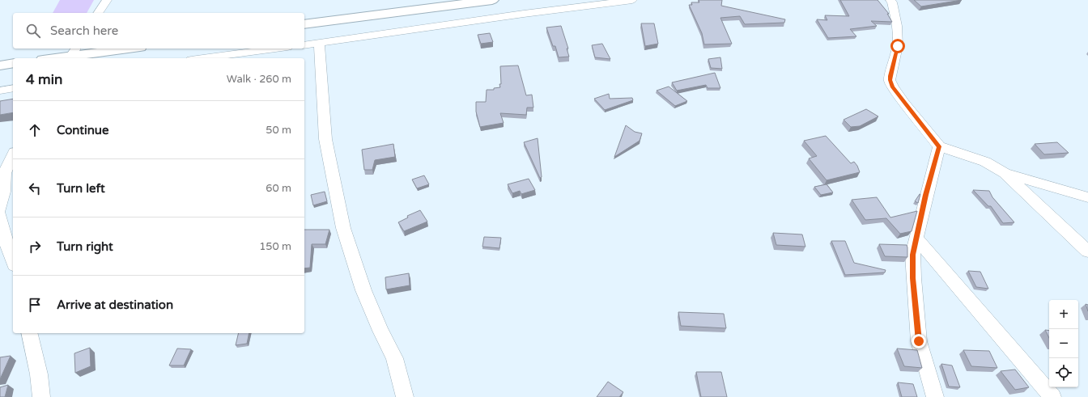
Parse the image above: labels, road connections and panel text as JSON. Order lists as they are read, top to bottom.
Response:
{
  "page": {
    "search": "Search here",
    "heading": ["4 min", "Walk · 260 m"],
    "list": [
      ["Continue", "50 m"],
      ["Turn left", "60 m"],
      ["Turn right", "150 m"],
      "Arrive at destination"
    ],
    "map_buttons": ["+", "−"]
  }
}
